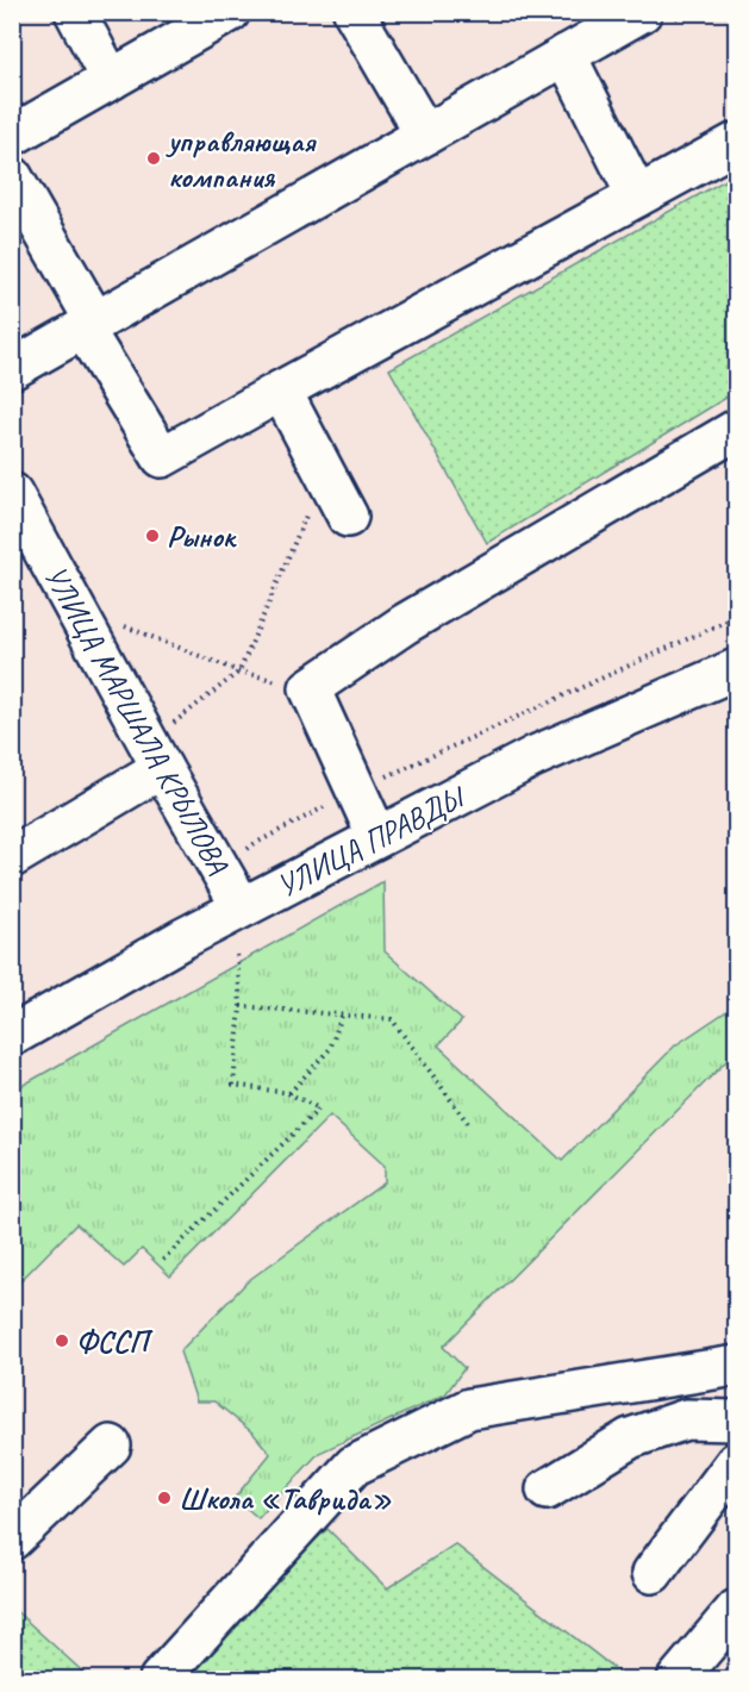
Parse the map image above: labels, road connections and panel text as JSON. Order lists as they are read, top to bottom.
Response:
{
  "streets": {
    "street": ["УЛИЦА МАРШАЛА КРЫЛОВА", "УЛИЦА ПРАВДЫ"]
  },
  "crossings": [
    ["УЛИЦА МАРШАЛА КРЫЛОВА", "УЛИЦА ПРАВДЫ"]
  ],
  "places": [
    "управляющая компания",
    "Рынок",
    "ФССП",
    "Школа «Таврида»"
  ]
}
